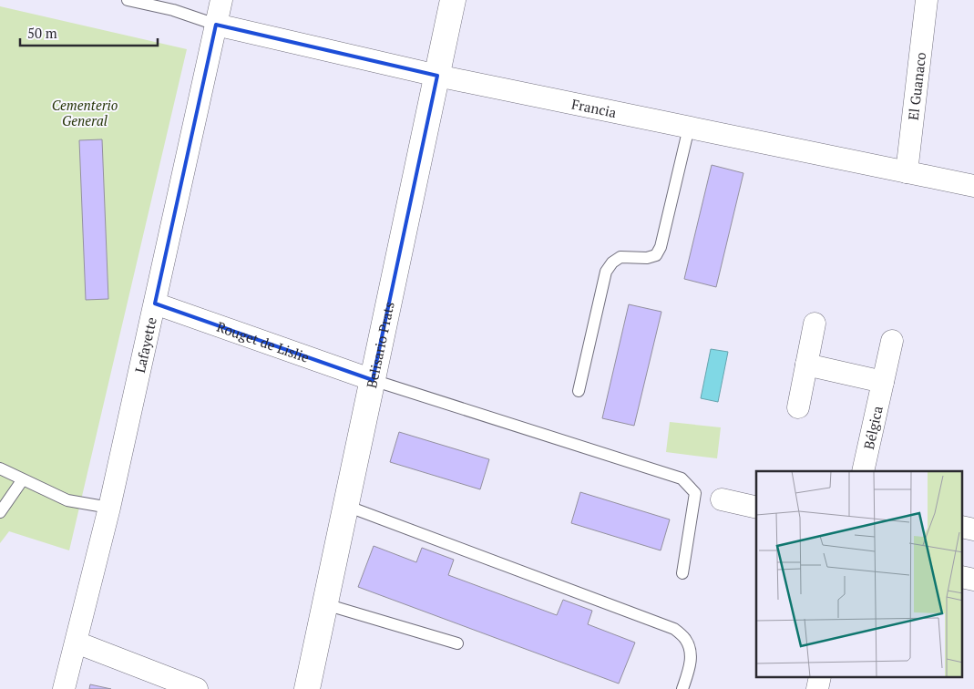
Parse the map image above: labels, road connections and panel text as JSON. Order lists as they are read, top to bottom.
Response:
{
  "streets": {
    "street": [
      "El Guanaco",
      "Francia",
      "Rouget de Lislie",
      "Belisario Prats",
      "Lafayette",
      "Bélgica"
    ]
  },
  "crossings": [
    ["El Guanaco", "Francia"],
    ["Francia", "Belisario Prats"],
    ["Francia", "Lafayette"],
    ["Rouget de Lislie", "Belisario Prats"],
    ["Rouget de Lislie", "Lafayette"]
  ],
  "parks": ["Cementerio General"],
  "scale_bar": "50 m"
}
